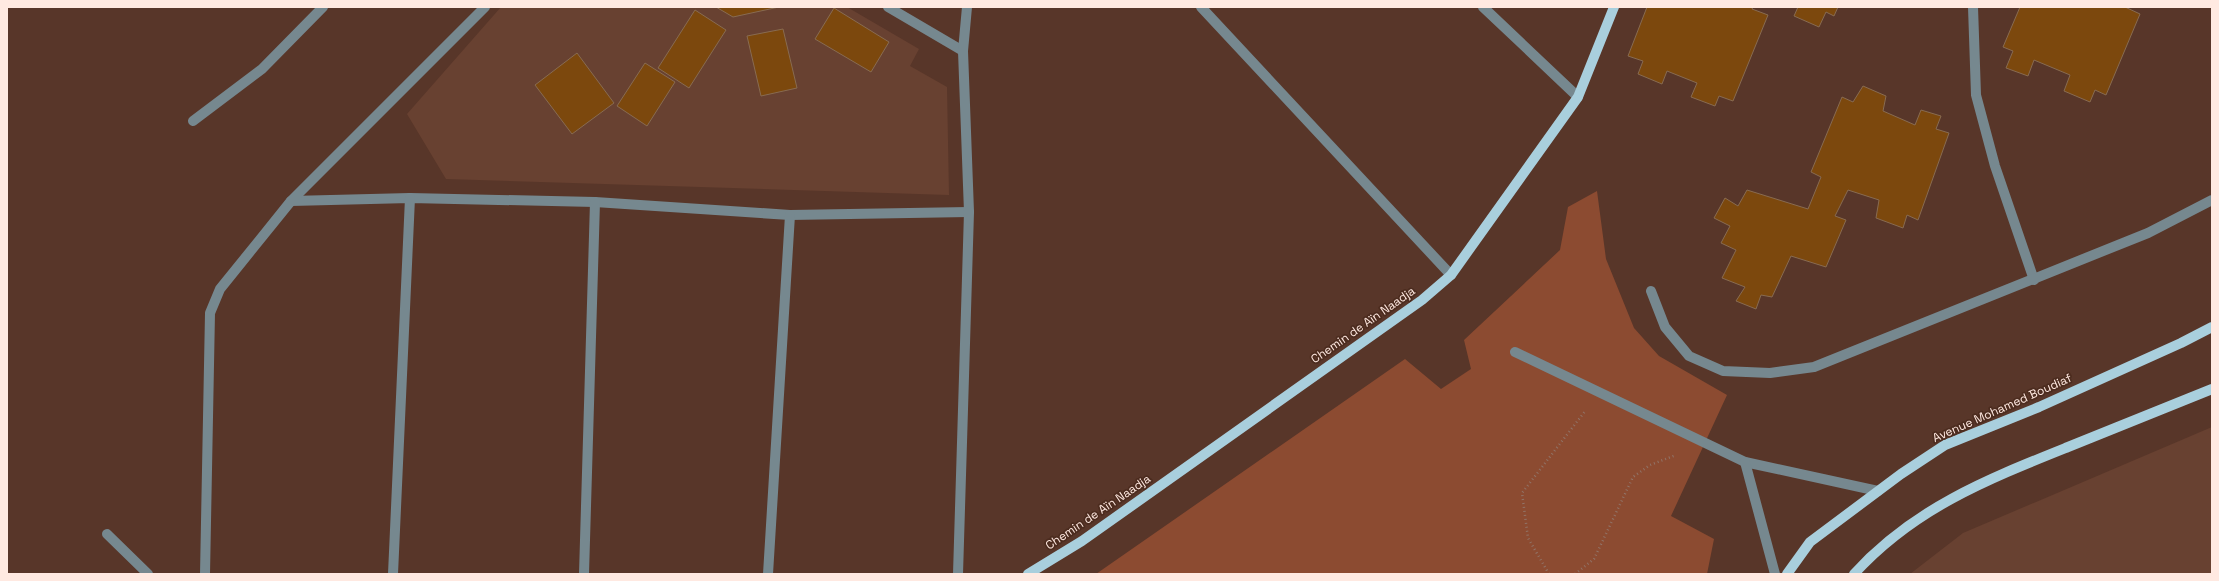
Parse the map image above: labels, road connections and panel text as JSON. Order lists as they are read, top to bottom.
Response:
{
  "streets": {
    "main road": ["Chemin de Aïn Naadja", "Avenue Mohamed Boudiaf"]
  }
}
